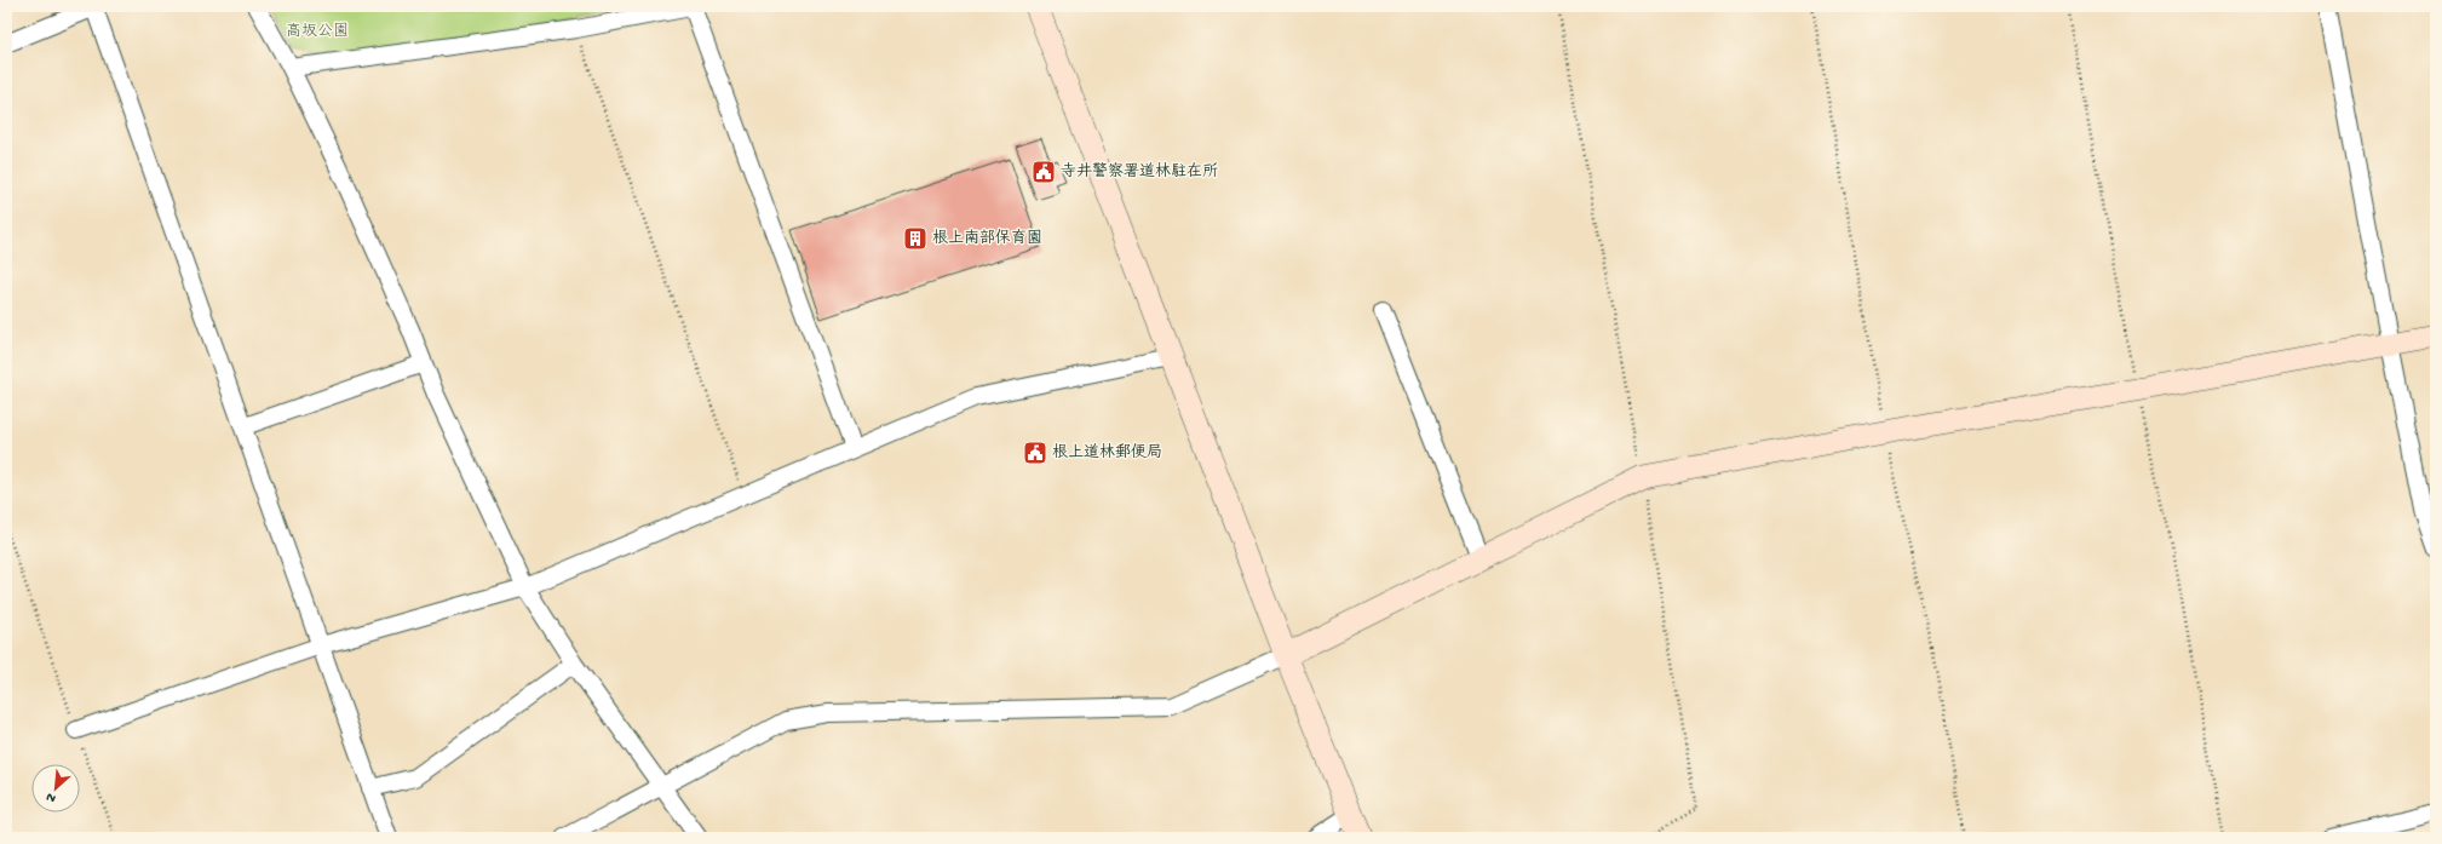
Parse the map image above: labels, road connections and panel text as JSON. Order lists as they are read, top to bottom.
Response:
{
  "parks": ["高坂公園"],
  "places": {
    "public building": ["寺井警察署道林駐在所", "根上道林郵便局"],
    "building": ["根上南部保育園"]
  },
  "north": "bottom left"
}
